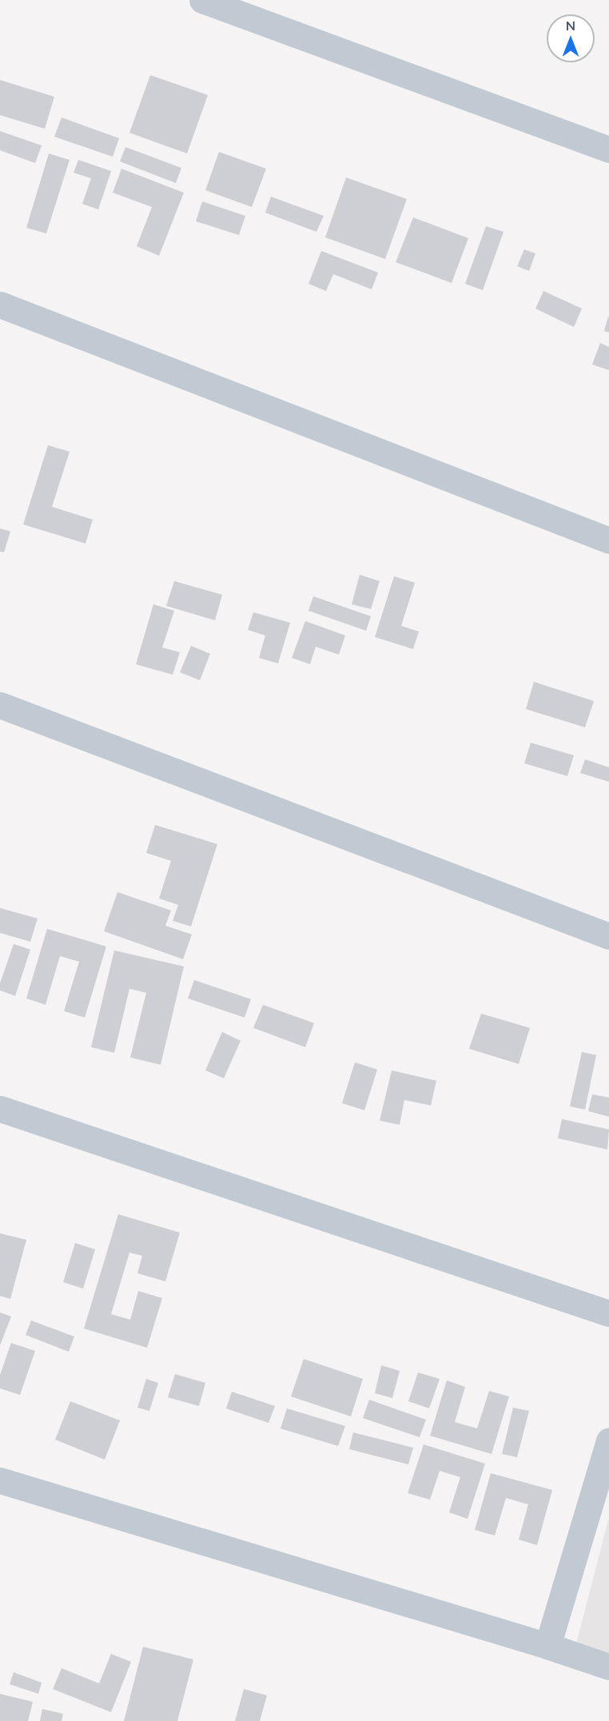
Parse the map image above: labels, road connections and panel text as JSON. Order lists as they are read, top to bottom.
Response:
{
  "north": "top"
}
